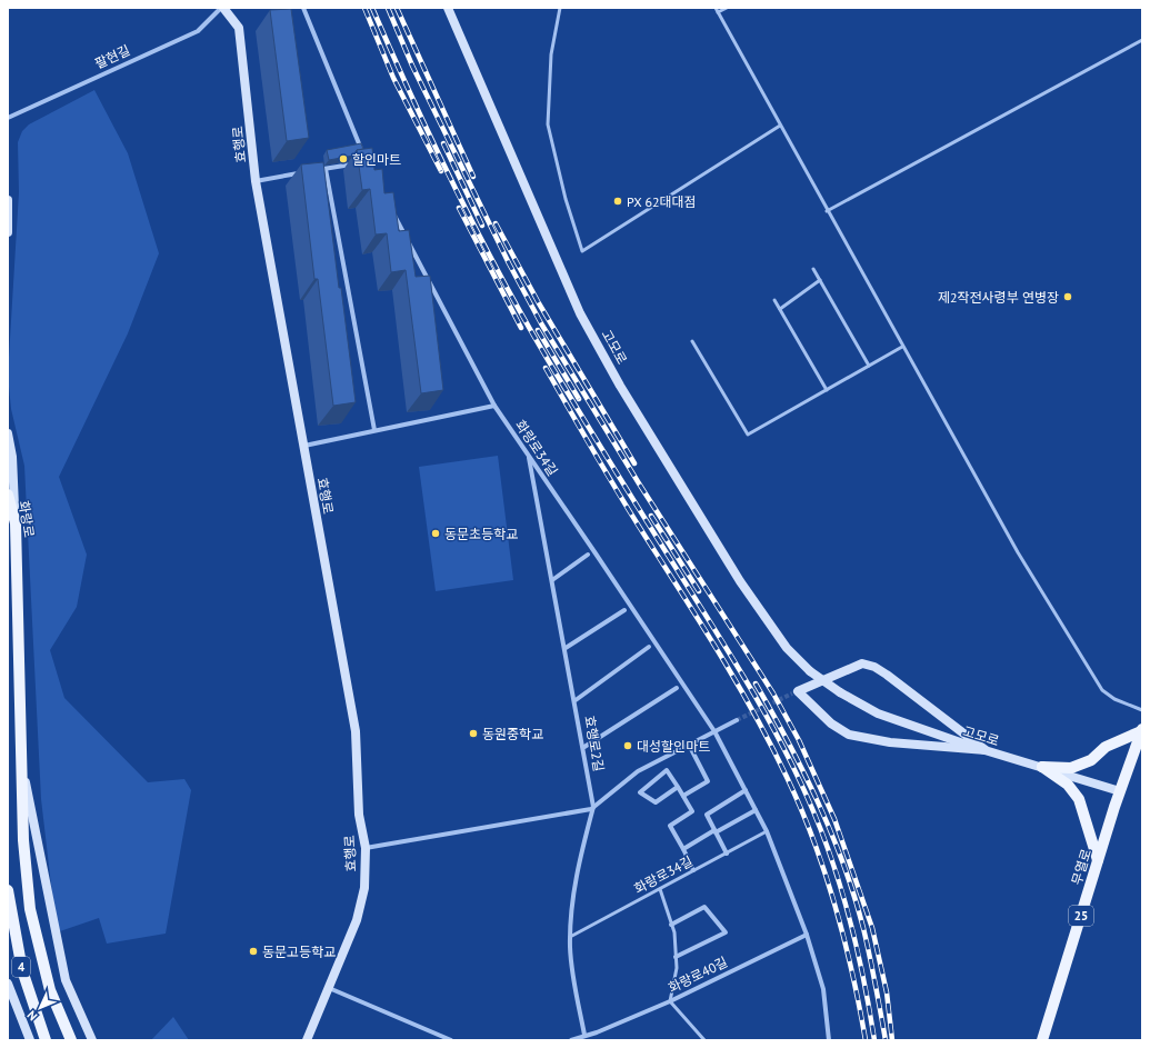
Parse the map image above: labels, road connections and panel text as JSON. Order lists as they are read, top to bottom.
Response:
{
  "streets": {
    "main road": [
      "효행로",
      "고모로",
      "화랑로",
      "무열로",
      "25",
      "4"
    ],
    "street": [
      "팔현길",
      "화랑로34길",
      "효행로2길",
      "화랑로40길"
    ]
  },
  "crossings": [
    ["팔현길", "효행로"],
    ["고모로", "무열로"],
    ["화랑로34길", "효행로2길"],
    ["화랑로34길", "화랑로40길"],
    ["효행로2길", "화랑로40길"]
  ],
  "places": [
    "할인마트",
    "PX 62대대점",
    "제2작전사령부 연병장",
    "동문초등학교",
    "동원중학교",
    "대성할인마트",
    "동문고등학교"
  ],
  "north": "bottom left"
}
